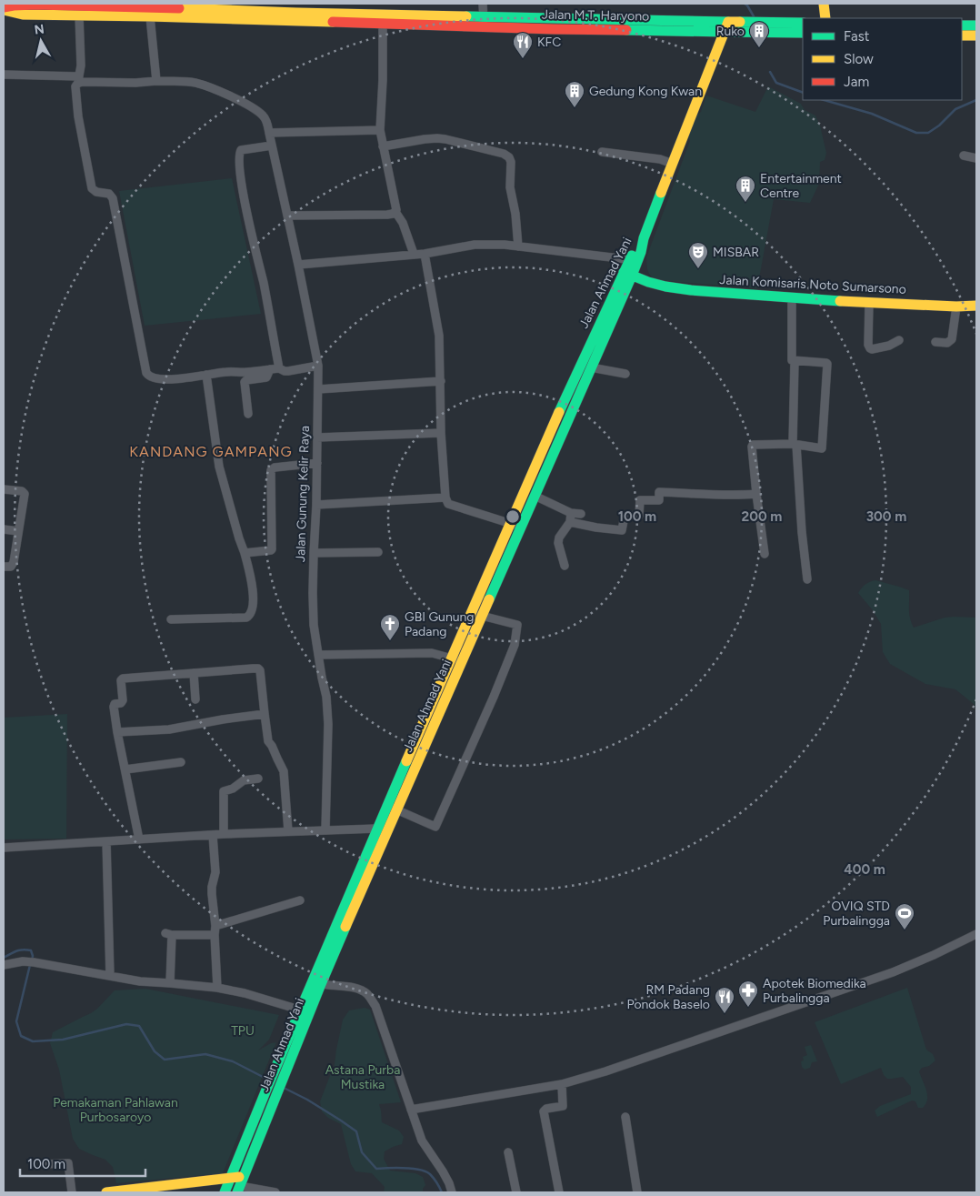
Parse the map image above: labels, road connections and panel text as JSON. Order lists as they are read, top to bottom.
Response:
{
  "streets": {
    "main road": ["Jalan M.T. Haryono", "Jalan Ahmad Yani", "Jalan Komisaris Noto Sumarsono"],
    "street": ["Jalan Gunung Kelir Raya"]
  },
  "crossings": [
    ["Jalan M.T. Haryono", "Jalan Ahmad Yani"],
    ["Jalan Ahmad Yani", "Jalan Komisaris Noto Sumarsono"]
  ],
  "districts": ["KANDANG GAMPANG"],
  "parks": ["TPU", "Astana Purba Mustika", "Pemakaman Pahlawan Purbosaroyo"],
  "places": {
    "building": ["Ruko", "Gedung Kong Kwan", "Entertainment Centre"],
    "restaurant": ["KFC", "RM Padang Pondok Baselo"],
    "theatre": ["MISBAR"],
    "church": ["GBI Gunung Padang"],
    "sports": ["OVIQ STD Purbalingga"],
    "pharmacy": ["Apotek Biomedika Purbalingga"]
  },
  "legend": ["Fast", "Slow", "Jam"],
  "scale_bar": "100 m",
  "north": "top",
  "rings": [
    "100 m",
    "200 m",
    "300 m",
    "400 m"
  ]
}
